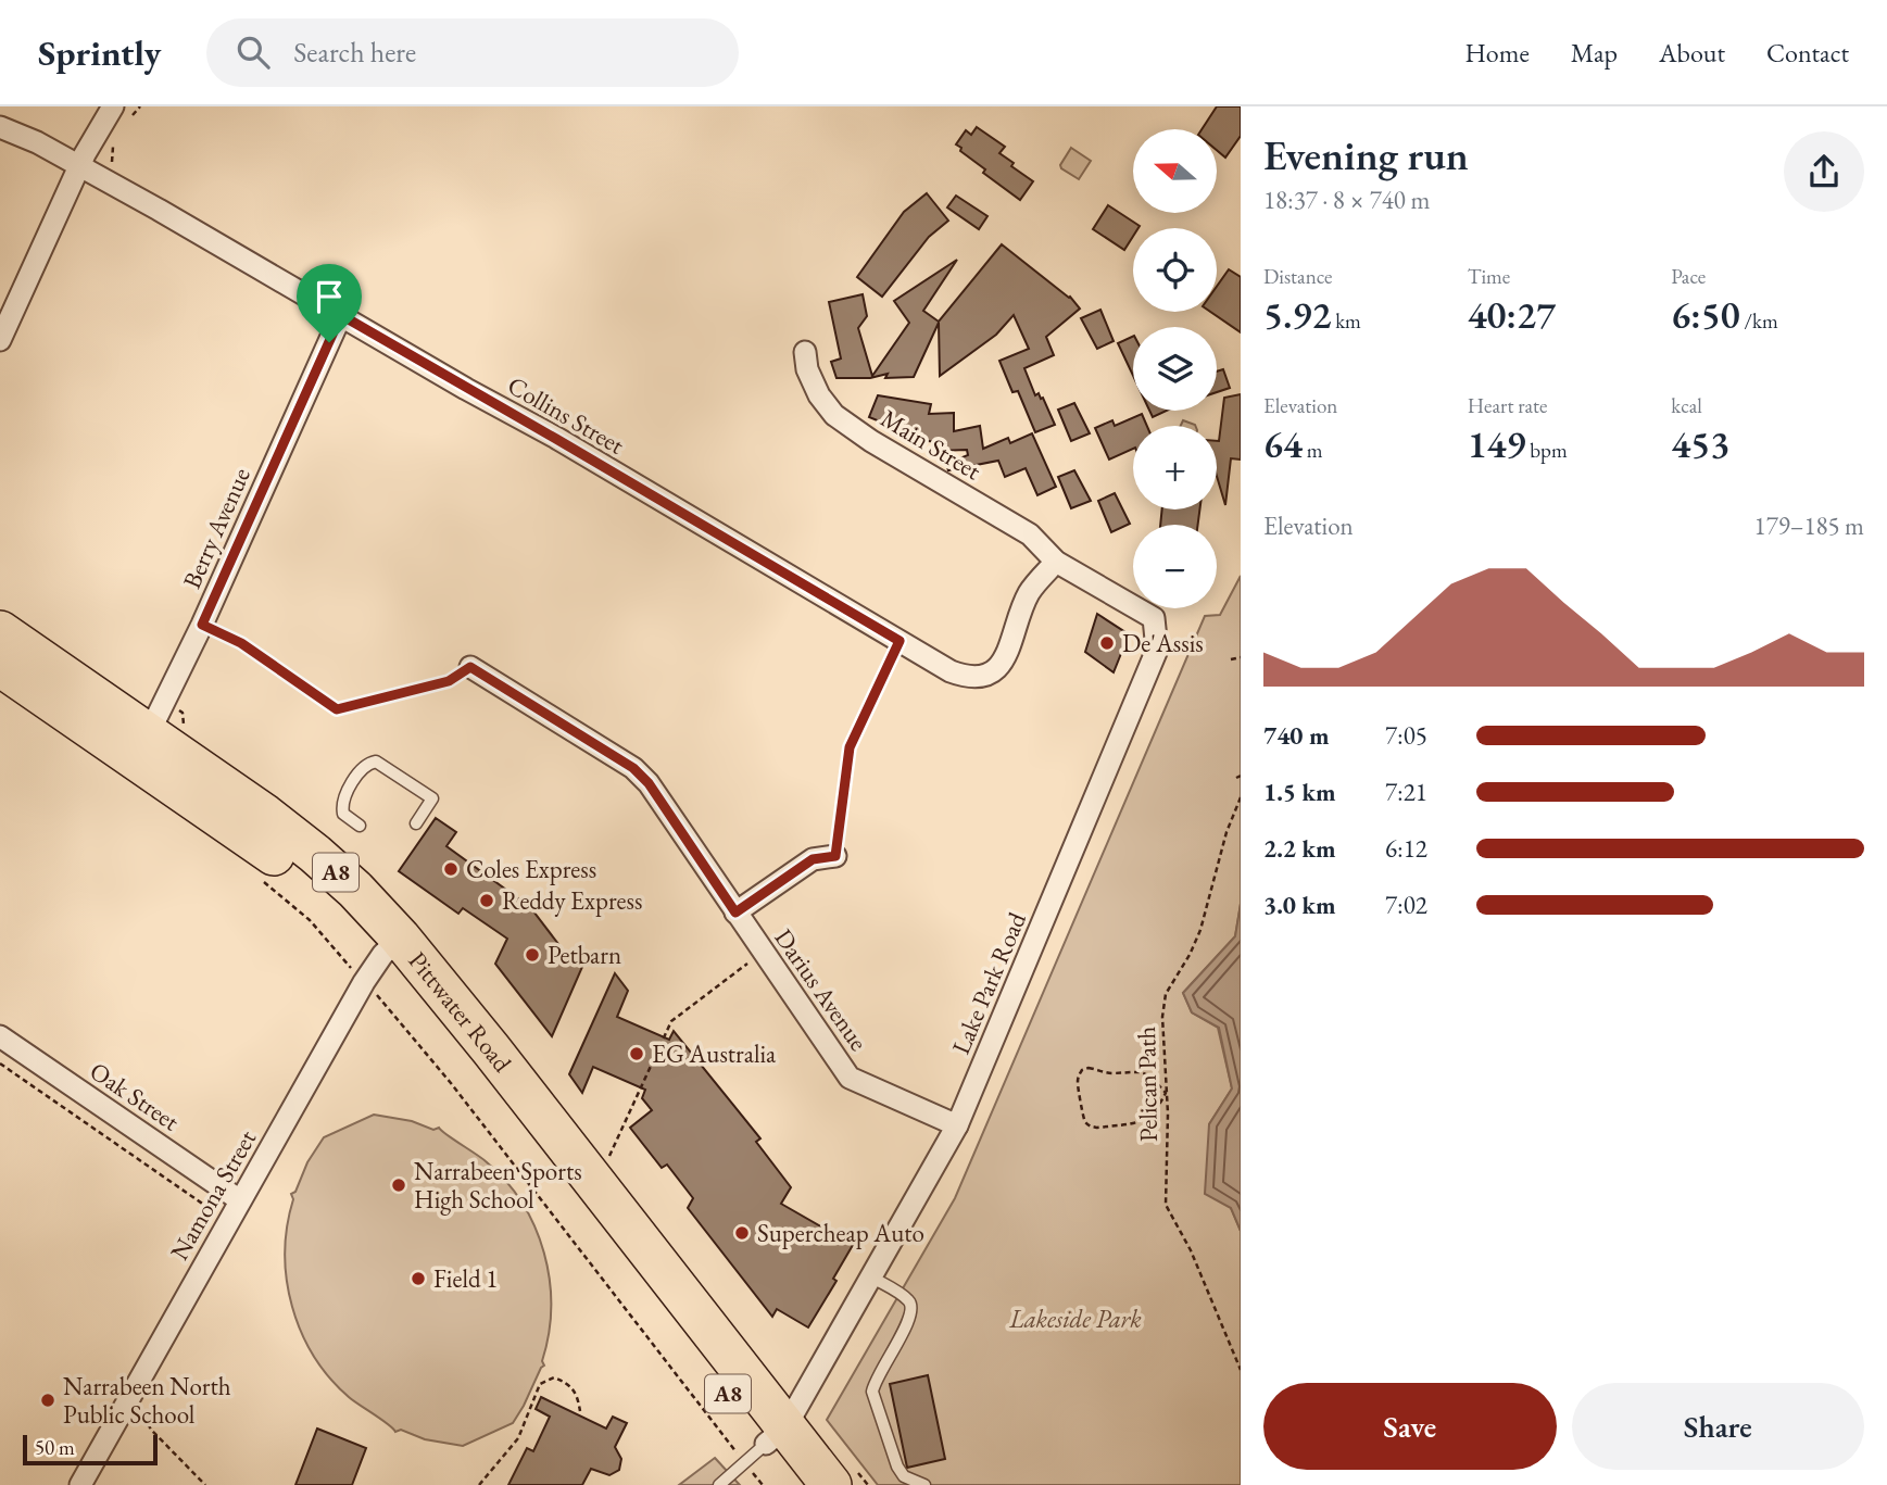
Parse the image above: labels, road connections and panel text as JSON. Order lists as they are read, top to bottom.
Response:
{
  "streets": {
    "highway": ["A8", "Pittwater Road"],
    "street": [
      "Collins Street",
      "Main Street",
      "Berry Avenue",
      "Lake Park Road",
      "Darius Avenue",
      "Oak Street",
      "Namona Street"
    ],
    "path": ["Pelican Path"]
  },
  "crossings": [
    ["Collins Street", "Main Street"],
    ["Collins Street", "Berry Avenue"],
    ["Collins Street", "Lake Park Road"],
    ["Main Street", "Lake Park Road"],
    ["Berry Avenue", "Pittwater Road"],
    ["Lake Park Road", "Darius Avenue"],
    ["Lake Park Road", "Pittwater Road"],
    ["Pittwater Road", "Namona Street"],
    ["Oak Street", "Namona Street"]
  ],
  "parks": ["Lakeside Park"],
  "places": [
    "De'Assis",
    "Coles Express",
    "Reddy Express",
    "Petbarn",
    "EG Australia",
    "Narrabeen Sports High School",
    "Supercheap Auto",
    "Field 1",
    "Narrabeen North Public School"
  ],
  "scale_bar": "50 m",
  "north": "left",
  "page": {
    "header": "Sprintly",
    "search": "Search here",
    "nav": [
      "Home",
      "Map",
      "About",
      "Contact"
    ],
    "heading": ["Evening run", "18:37 · 8 × 740 m"],
    "map_buttons": ["+", "−"],
    "stats": [
      ["Distance", "5.92 km"],
      ["Time", "40:27"],
      ["Pace", "6:50 /km"],
      ["Elevation", "64 m"],
      ["Heart rate", "149 bpm"],
      ["kcal", "453"]
    ],
    "chart": ["Elevation", "179–185 m"],
    "list": [
      {
        "name": "740 m",
        "note": "7:05"
      },
      {
        "name": "1.5 km",
        "note": "7:21"
      },
      {
        "name": "2.2 km",
        "note": "6:12"
      },
      {
        "name": "3.0 km",
        "note": "7:02"
      }
    ],
    "buttons": ["Save", "Share"],
    "scale": "50 m"
  }
}
